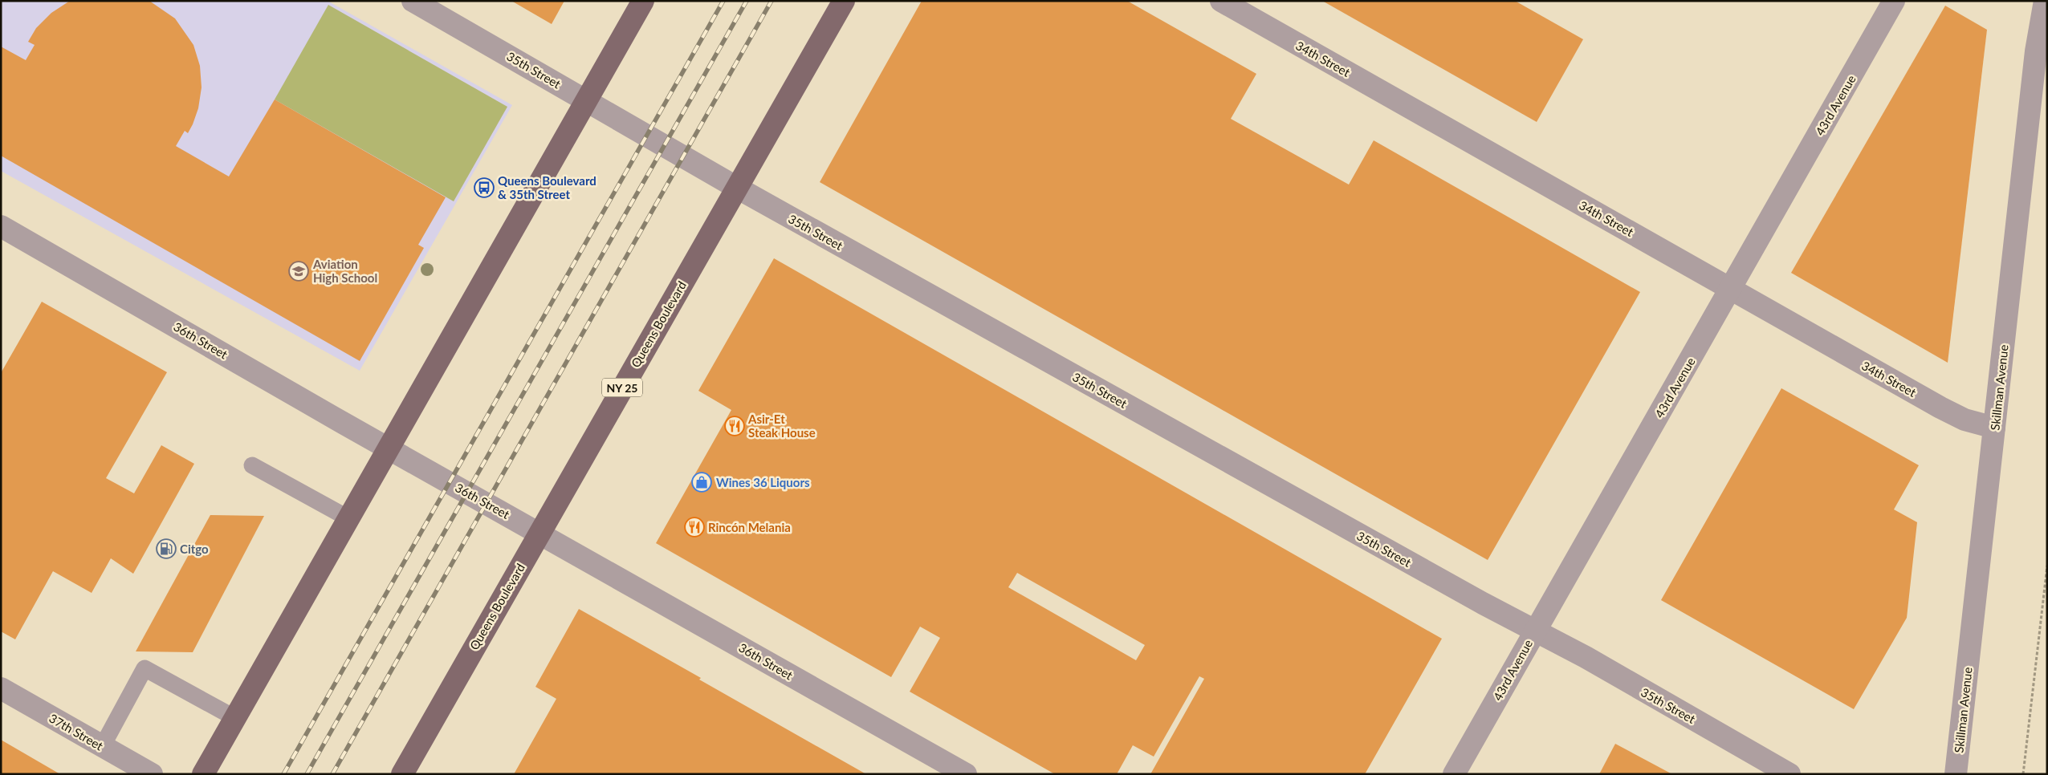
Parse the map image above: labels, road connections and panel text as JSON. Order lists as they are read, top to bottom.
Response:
{
  "streets": {
    "main road": ["Queens Boulevard", "NY 25"],
    "street": [
      "34th Street",
      "35th Street",
      "43rd Avenue",
      "36th Street",
      "Skillman Avenue",
      "37th Street"
    ]
  },
  "crossings": [
    ["34th Street", "43rd Avenue"],
    ["34th Street", "Skillman Avenue"],
    ["35th Street", "43rd Avenue"],
    ["35th Street", "Queens Boulevard"],
    ["Queens Boulevard", "36th Street"]
  ],
  "places": {
    "bus stop": ["Queens Boulevard & 35th Street"],
    "school or university": ["Aviation High School"],
    "restaurant": ["Asir-Et Steak House", "Rincón Melania"],
    "shop": ["Wines 36 Liquors"],
    "fuel station": ["Citgo"]
  }
}
